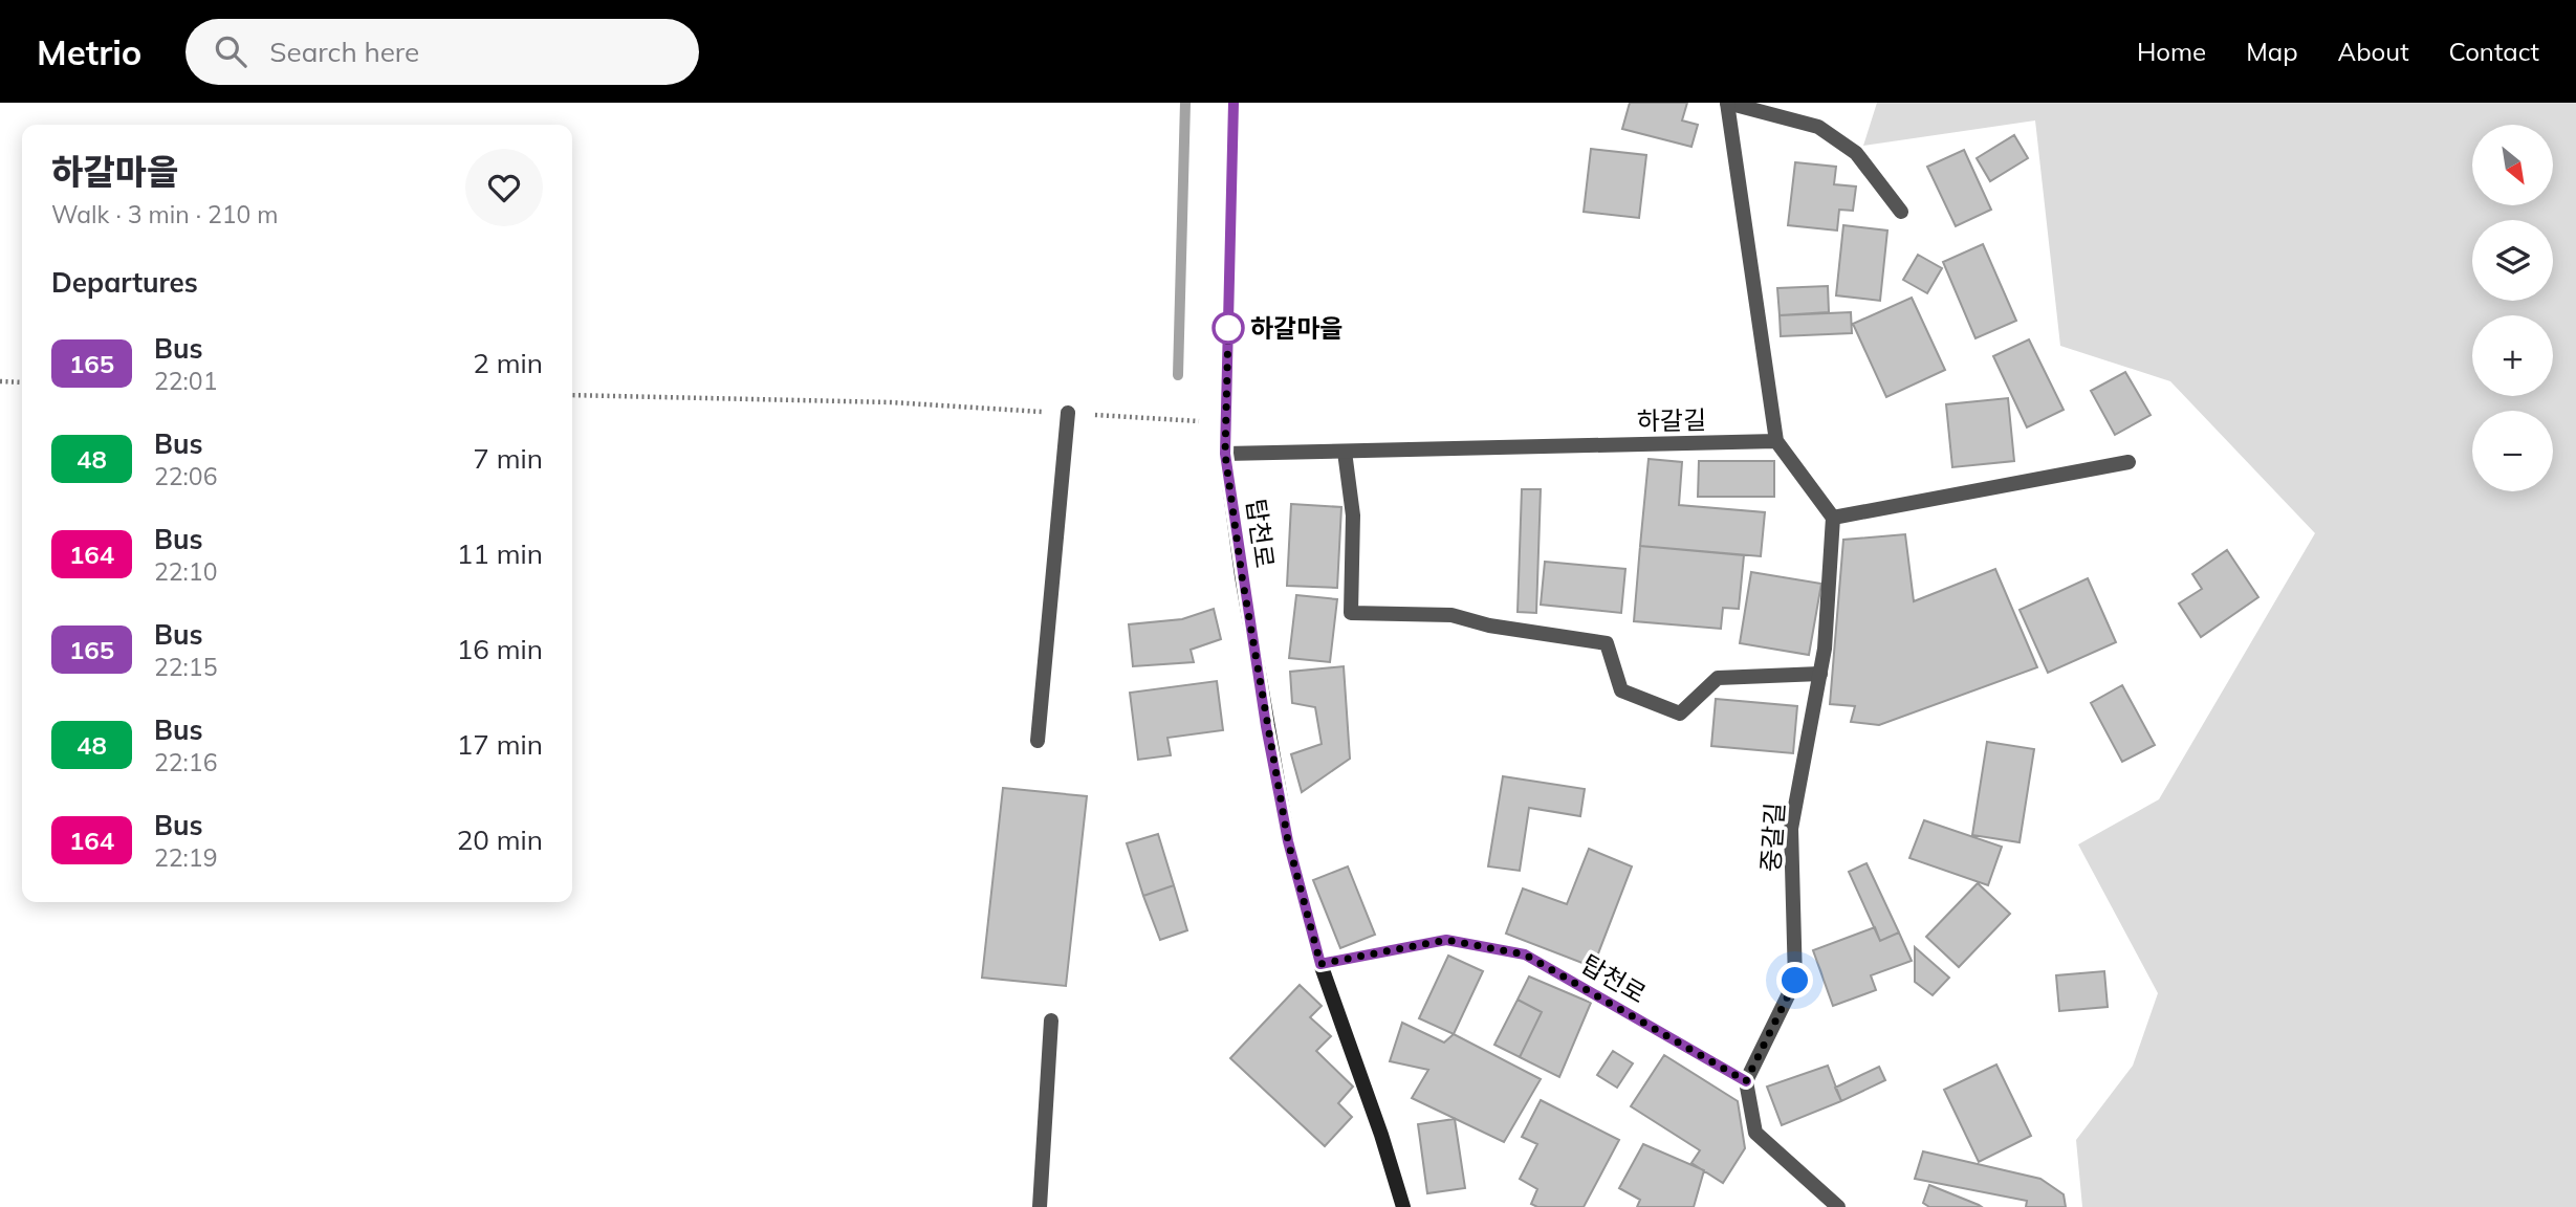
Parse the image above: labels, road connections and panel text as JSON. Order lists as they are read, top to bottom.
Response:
{
  "streets": {
    "main road": ["탑천로"],
    "street": ["하갈길", "중갈길"]
  },
  "crossings": [
    ["하갈길", "탑천로"],
    ["탑천로", "중갈길"]
  ],
  "places": ["하갈마을"],
  "lines": ["bus line 165"],
  "north": "bottom right",
  "page": {
    "header": "Metrio",
    "search": "Search here",
    "nav": [
      "Home",
      "Map",
      "About",
      "Contact"
    ],
    "map_buttons": ["+", "−"],
    "heading": [
      ["하갈마을", "Walk · 3 min · 210 m"],
      "Departures"
    ],
    "list": [
      {
        "mark": "165",
        "name": "Bus",
        "note": "22:01",
        "value": "2 min"
      },
      {
        "mark": "48",
        "name": "Bus",
        "note": "22:06",
        "value": "7 min"
      },
      {
        "mark": "164",
        "name": "Bus",
        "note": "22:10",
        "value": "11 min"
      },
      {
        "mark": "165",
        "name": "Bus",
        "note": "22:15",
        "value": "16 min"
      },
      {
        "mark": "48",
        "name": "Bus",
        "note": "22:16",
        "value": "17 min"
      },
      {
        "mark": "164",
        "name": "Bus",
        "note": "22:19",
        "value": "20 min"
      }
    ]
  }
}
